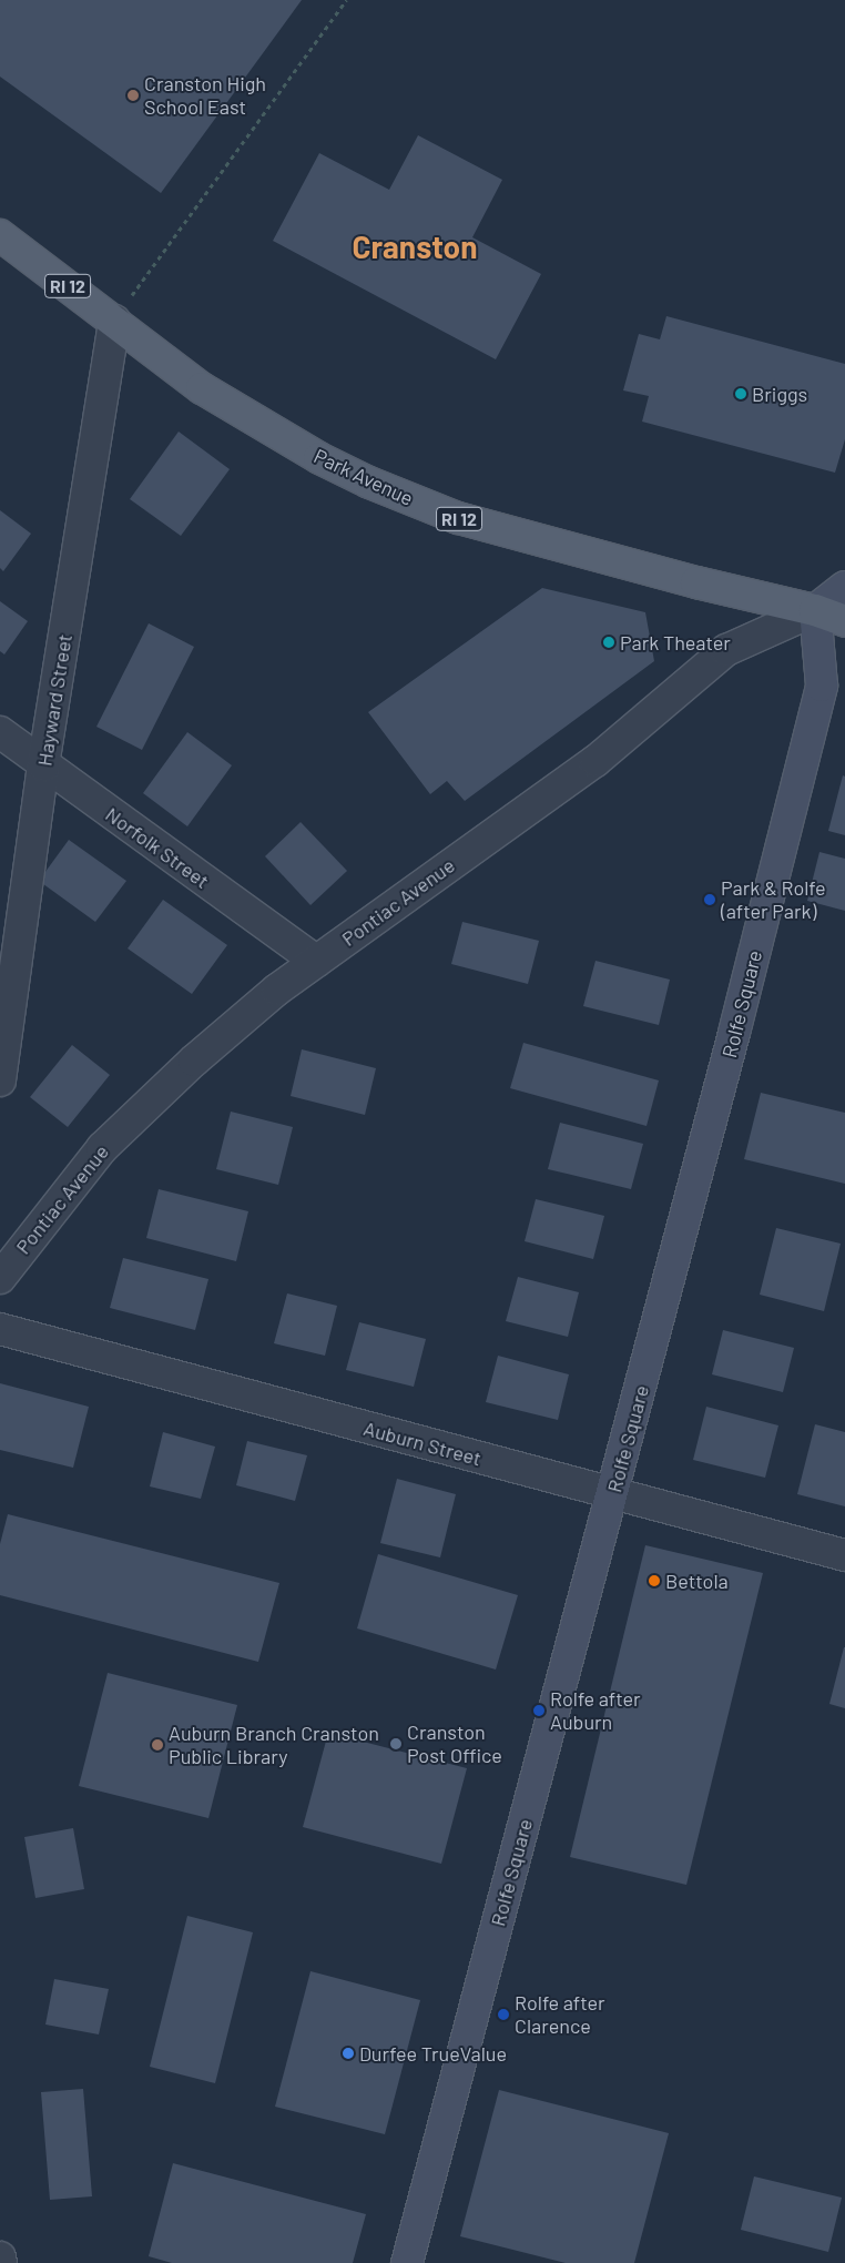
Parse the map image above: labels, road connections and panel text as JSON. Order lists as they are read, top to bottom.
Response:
{
  "streets": {
    "main road": [
      "RI 12",
      "Park Avenue",
      "Pontiac Avenue",
      "Rolfe Square"
    ],
    "street": ["Hayward Street", "Norfolk Street", "Auburn Street"]
  },
  "crossings": [
    ["Park Avenue", "Hayward Street"],
    ["Park Avenue", "Pontiac Avenue"],
    ["Park Avenue", "Rolfe Square"],
    ["Hayward Street", "Norfolk Street"],
    ["Norfolk Street", "Pontiac Avenue"],
    ["Pontiac Avenue", "Rolfe Square"],
    ["Rolfe Square", "Auburn Street"]
  ],
  "districts": ["Cranston"],
  "places": [
    "Cranston High School East",
    "Briggs",
    "Park Theater",
    "Park & Rolfe (after Park)",
    "Bettola",
    "Rolfe after Auburn",
    "Cranston Post Office",
    "Auburn Branch Cranston Public Library",
    "Rolfe after Clarence",
    "Durfee TrueValue"
  ]
}
